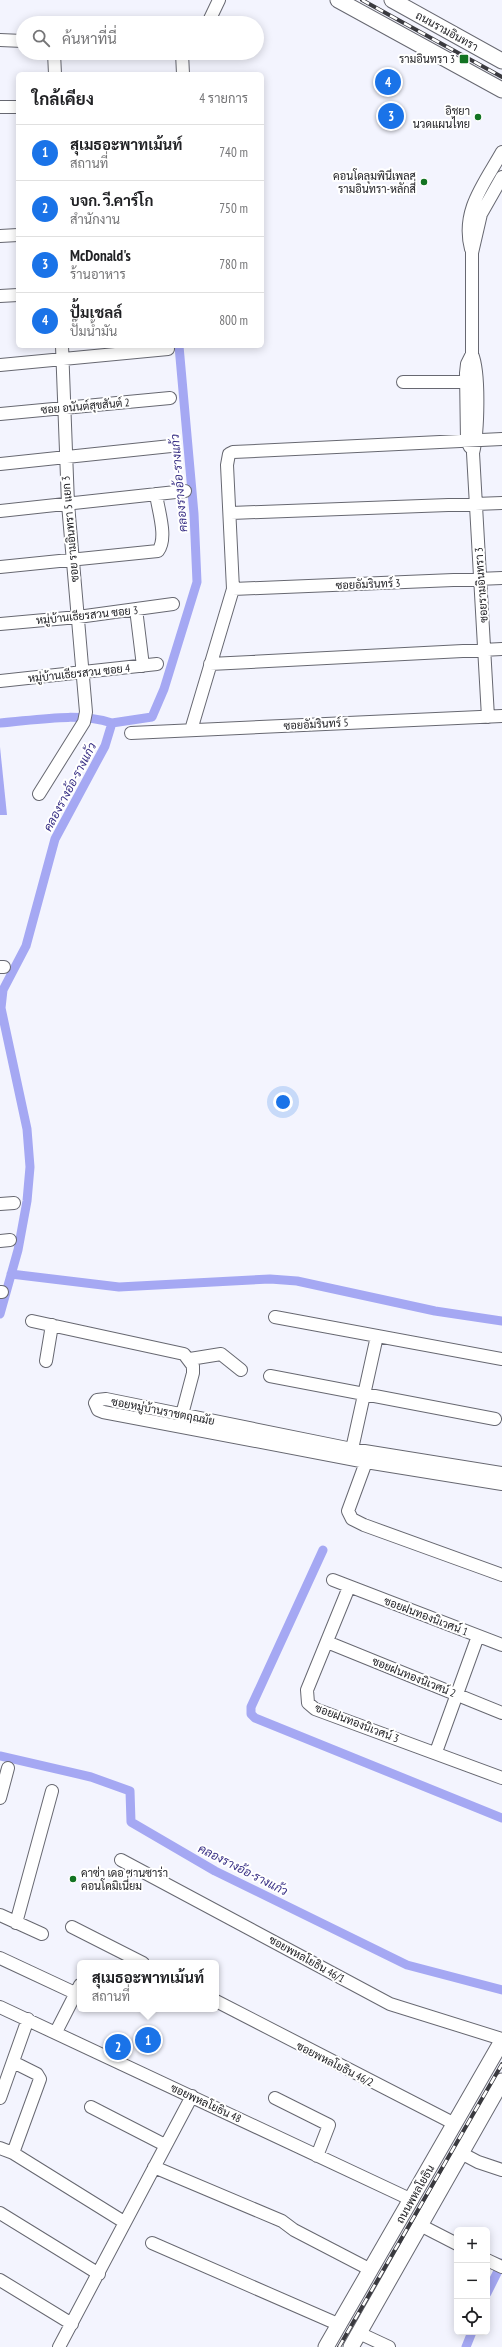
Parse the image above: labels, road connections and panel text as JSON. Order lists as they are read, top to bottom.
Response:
{
  "streets": {
    "main road": ["ถนนรามอินทรา", "ถนนพหลโยธิน"],
    "street": [
      "ซอย อนันต์สุขสันต์ 2",
      "ซอย รามอินทรา 5 แยก 3",
      "ซอยอัมรินทร์ 3",
      "ซอยรามอินทรา 3",
      "หมู่บ้านเธียรสวน ซอย 3",
      "หมู่บ้านเธียรสวน ซอย 4",
      "ซอยอัมรินทร์ 5",
      "ซอยหมู่บ้านราชตฤณมัย",
      "ซอยฝนทองนิเวศน์ 1",
      "ซอยฝนทองนิเวศน์ 2",
      "ซอยฝนทองนิเวศน์ 3",
      "ซอยพหลโยธิน 46/1",
      "ซอยพหลโยธิน 46/2",
      "ซอยพหลโยธิน 48"
    ]
  },
  "crossings": [
    ["ซอย อนันต์สุขสันต์ 2", "ซอย รามอินทรา 5 แยก 3"],
    ["ซอย รามอินทรา 5 แยก 3", "หมู่บ้านเธียรสวน ซอย 3"],
    ["ซอย รามอินทรา 5 แยก 3", "หมู่บ้านเธียรสวน ซอย 4"],
    ["ซอยอัมรินทร์ 3", "ซอยรามอินทรา 3"],
    ["ซอยรามอินทรา 3", "ซอยอัมรินทร์ 5"],
    ["ซอยฝนทองนิเวศน์ 1", "ซอยฝนทองนิเวศน์ 3"],
    ["ซอยฝนทองนิเวศน์ 2", "ซอยฝนทองนิเวศน์ 3"],
    ["ซอยพหลโยธิน 46/1", "ถนนพหลโยธิน"],
    ["ซอยพหลโยธิน 46/2", "ถนนพหลโยธิน"],
    ["ซอยพหลโยธิน 48", "ถนนพหลโยธิน"]
  ],
  "water": ["คลองรางอ้อ-รางแก้ว"],
  "places": {
    "transit": ["รามอินทรา 3"],
    "other": ["อิชยา นวดแผนไทย", "คอนโดลุมพินีเพลส รามอินทรา-หลักสี่", "คาซ่า เดอ ซานซาร่า คอนโดมิเนี่ยม"]
  },
  "page": {
    "search": "ค้นหาที่นี่",
    "pins": [
      "4",
      "3",
      "1",
      "2"
    ],
    "heading": ["ใกล้เคียง", "4 รายการ"],
    "list": [
      {
        "mark": "1",
        "name": "สุเมธอะพาทเม้นท์",
        "note": "สถานที่",
        "value": "740 m"
      },
      {
        "mark": "2",
        "name": "บจก. วี.คาร์โก",
        "note": "สำนักงาน",
        "value": "750 m"
      },
      {
        "mark": "3",
        "name": "McDonald's",
        "note": "ร้านอาหาร",
        "value": "780 m"
      },
      {
        "mark": "4",
        "name": "ปั้มเชลล์",
        "note": "ปั๊มน้ำมัน",
        "value": "800 m"
      }
    ],
    "popup": ["สุเมธอะพาทเม้นท์", "สถานที่"],
    "map_buttons": ["+", "−"]
  }
}
